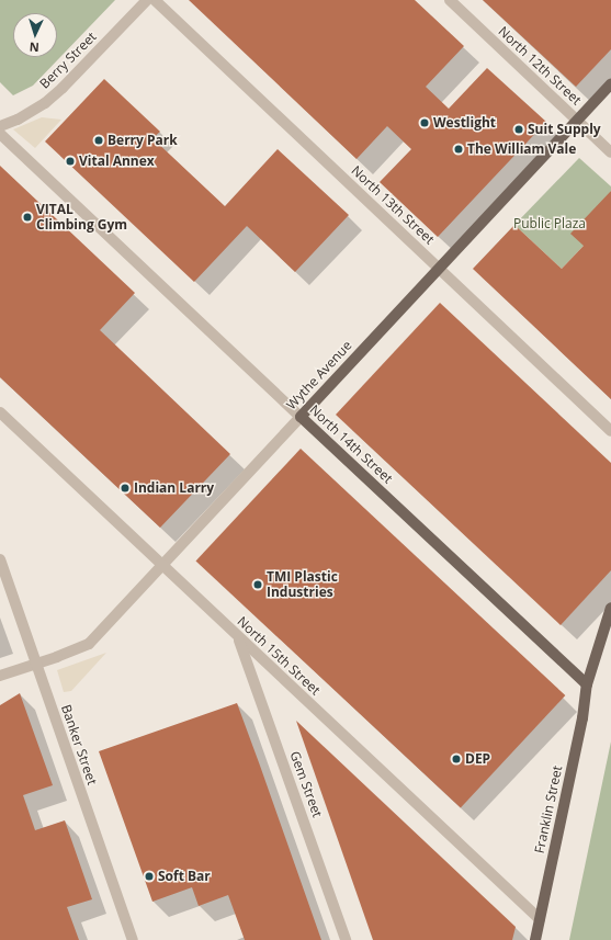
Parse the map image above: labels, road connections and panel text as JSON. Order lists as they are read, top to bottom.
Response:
{
  "streets": {
    "main road": ["Wythe Avenue", "North 14th Street", "Franklin Street"],
    "street": [
      "Berry Street",
      "North 12th Street",
      "North 13th Street",
      "North 15th Street",
      "Banker Street",
      "Gem Street"
    ]
  },
  "crossings": [
    ["North 12th Street", "Wythe Avenue"],
    ["North 13th Street", "Wythe Avenue"],
    ["Wythe Avenue", "North 14th Street"],
    ["Wythe Avenue", "North 15th Street"],
    ["Wythe Avenue", "Banker Street"],
    ["North 14th Street", "Franklin Street"],
    ["North 15th Street", "Gem Street"],
    ["North 15th Street", "Franklin Street"]
  ],
  "parks": ["Public Plaza"],
  "places": [
    "Westlight",
    "Suit Supply",
    "Berry Park",
    "The William Vale",
    "Vital Annex",
    "VITAL Climbing Gym",
    "Indian Larry",
    "TMI Plastic Industries",
    "DEP",
    "Soft Bar"
  ],
  "north": "bottom"
}
